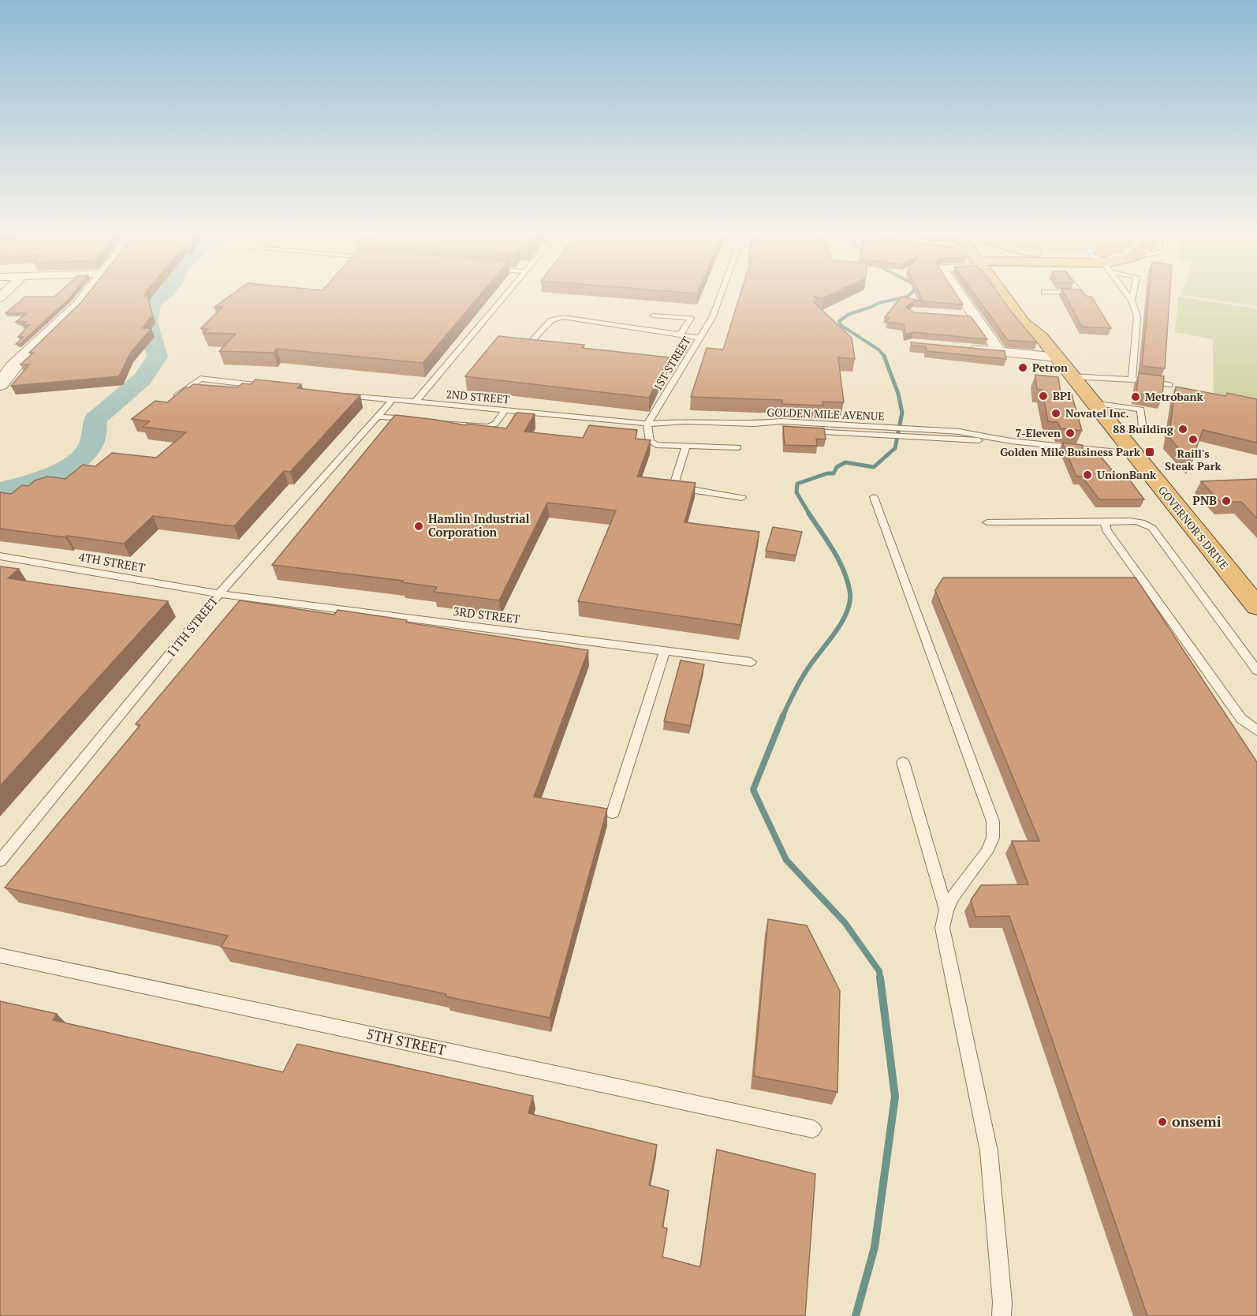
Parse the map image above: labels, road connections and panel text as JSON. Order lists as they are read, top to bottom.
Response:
{
  "streets": {
    "highway": ["GOVERNOR'S DRIVE"],
    "lane": [
      "1ST STREET",
      "2ND STREET",
      "GOLDEN MILE AVENUE",
      "4TH STREET",
      "3RD STREET",
      "11TH STREET",
      "5TH STREET"
    ]
  },
  "crossings": [
    ["1ST STREET", "2ND STREET"],
    ["2ND STREET", "GOLDEN MILE AVENUE"],
    ["2ND STREET", "11TH STREET"],
    ["GOLDEN MILE AVENUE", "GOVERNOR'S DRIVE"],
    ["4TH STREET", "3RD STREET"],
    ["4TH STREET", "11TH STREET"],
    ["3RD STREET", "11TH STREET"]
  ],
  "places": {
    "other": [
      "Petron",
      "BPI",
      "Metrobank",
      "Novatel Inc.",
      "88 Building",
      "7-Eleven",
      "Raill's Steak Park",
      "UnionBank",
      "PNB",
      "Hamlin Industrial Corporation",
      "onsemi"
    ],
    "transit": ["Golden Mile Business Park"]
  }
}
